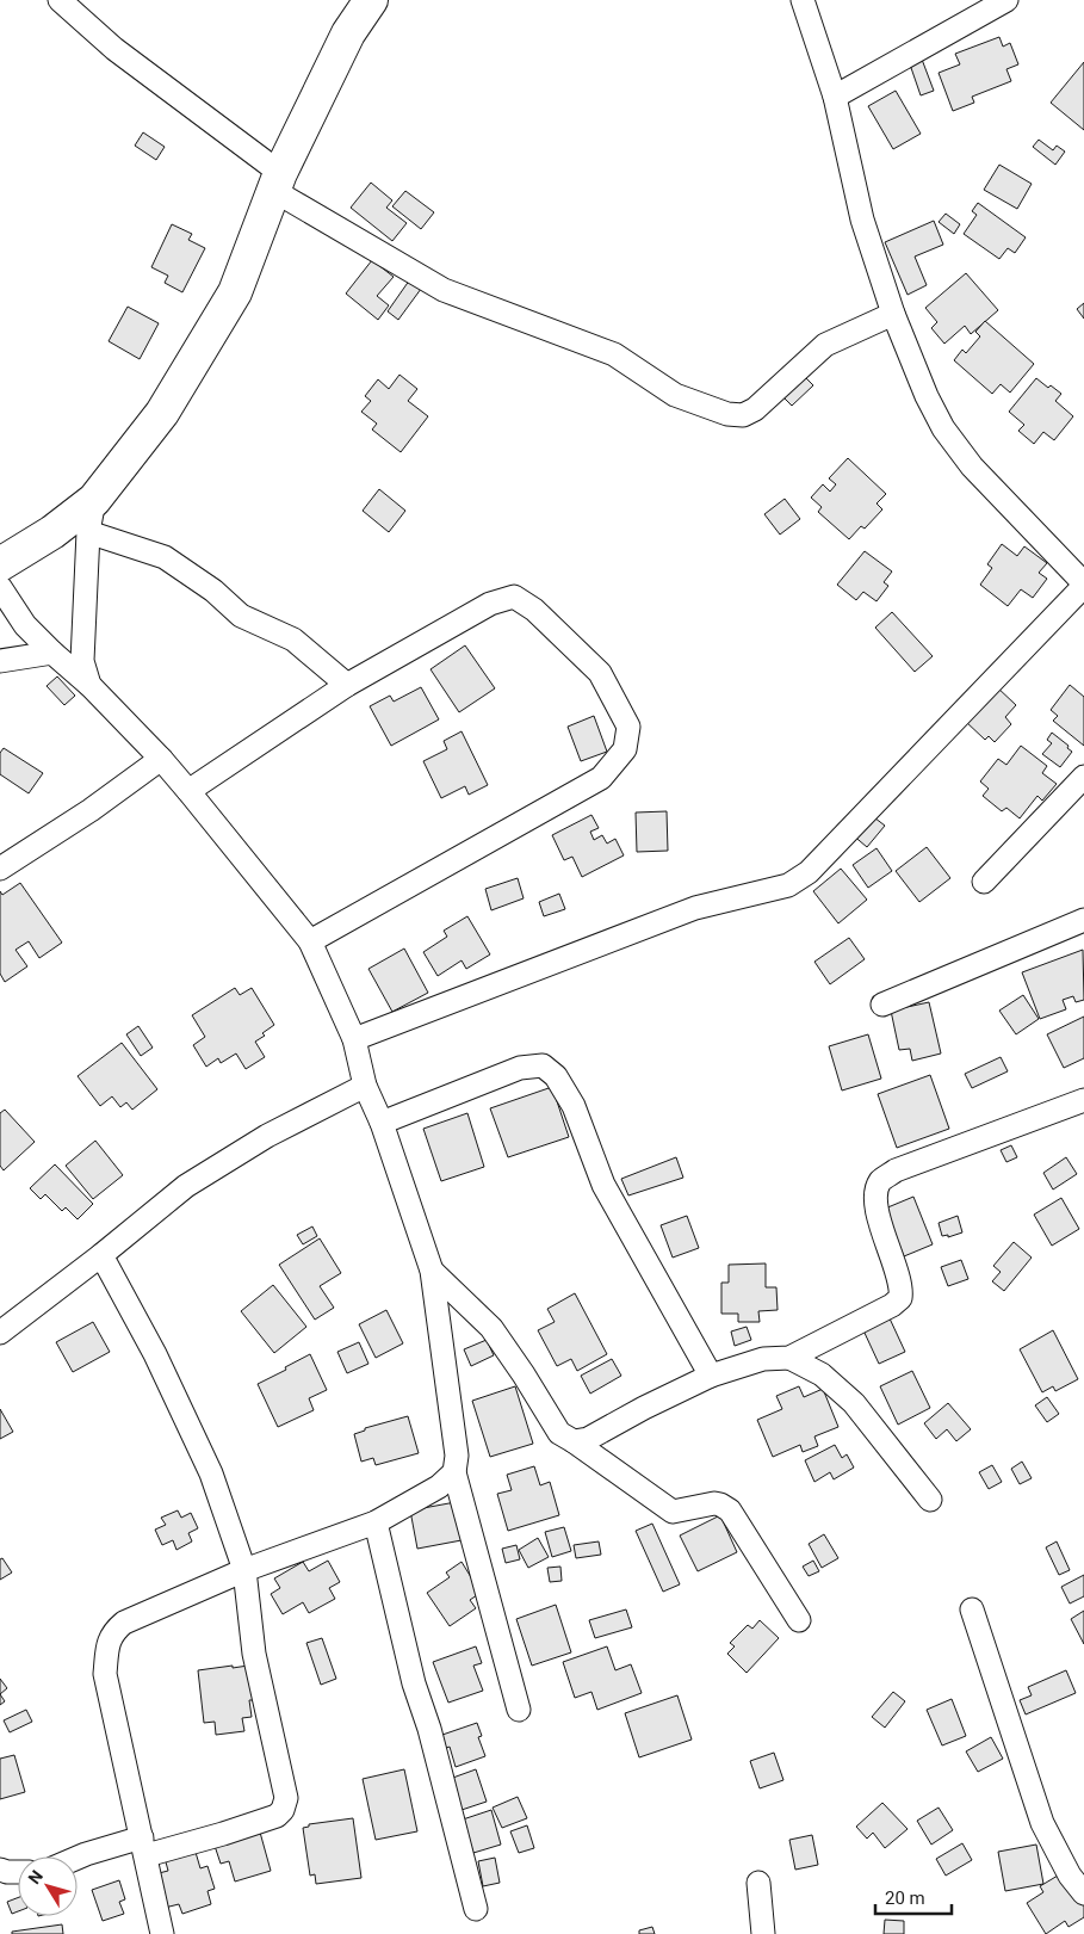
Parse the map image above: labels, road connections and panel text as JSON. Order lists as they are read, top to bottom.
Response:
{
  "scale_bar": "20 m",
  "north": "top left"
}
